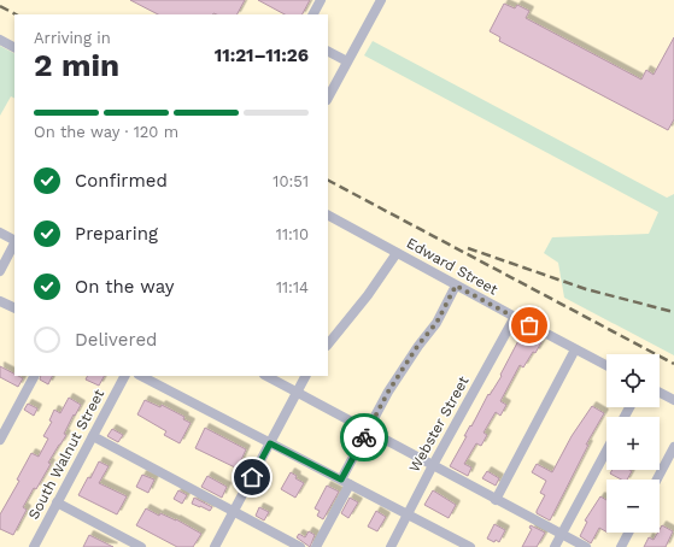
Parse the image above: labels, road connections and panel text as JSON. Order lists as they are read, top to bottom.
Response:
{
  "streets": {
    "street": ["Edward Street", "Webster Street", "South Walnut Street"]
  },
  "crossings": [
    ["Edward Street", "Webster Street"]
  ],
  "page": {
    "heading": ["2 min", "Arriving in", "11:21–11:26"],
    "bar": "On the way · 120 m",
    "list": [
      ["Confirmed", "10:51"],
      ["Preparing", "11:10"],
      ["On the way", "11:14"],
      "Delivered"
    ],
    "map_buttons": ["+", "−"]
  }
}
